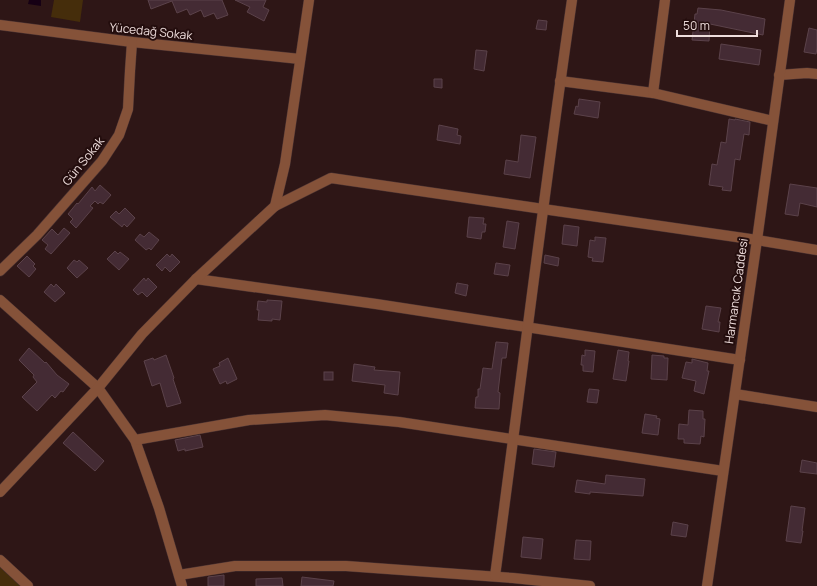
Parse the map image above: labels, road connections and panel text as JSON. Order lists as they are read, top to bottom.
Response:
{
  "streets": {
    "street": ["Yücedağ Sokak", "Gün Sokak", "Harmancık Caddesi"]
  },
  "crossings": [
    ["Yücedağ Sokak", "Gün Sokak"]
  ],
  "scale_bar": "50 m"
}
